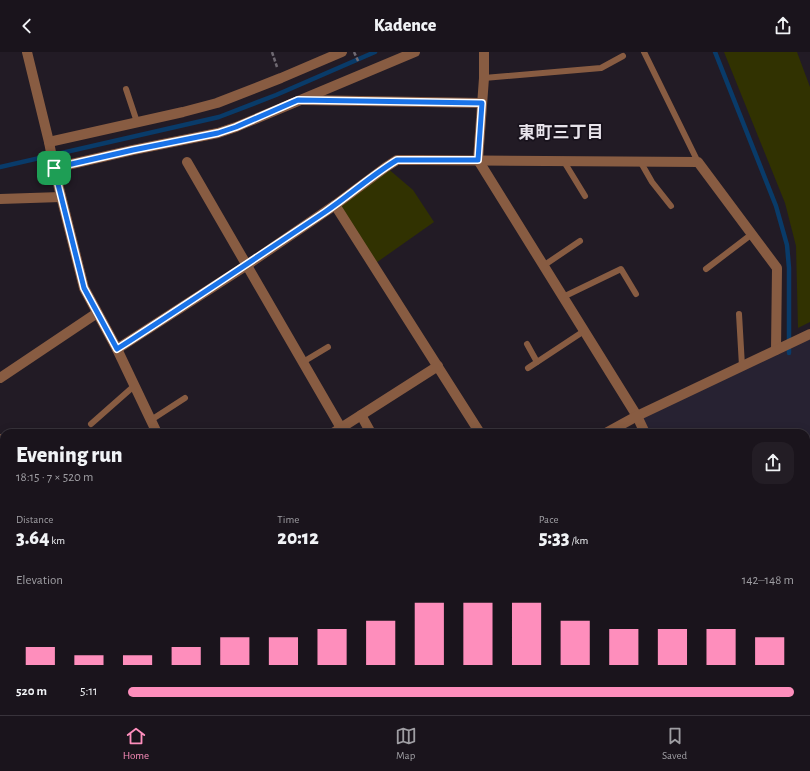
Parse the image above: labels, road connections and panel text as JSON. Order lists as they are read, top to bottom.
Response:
{
  "districts": ["東町三丁目"],
  "page": {
    "header": "Kadence",
    "heading": ["Evening run", "18:15 · 7 × 520 m"],
    "stats": [
      ["Distance", "3.64 km"],
      ["Time", "20:12"],
      ["Pace", "5:33 /km"]
    ],
    "chart": ["Elevation", "142–148 m"],
    "list": [
      {
        "name": "520 m",
        "note": "5:11"
      }
    ],
    "tabs": ["Home", "Map", "Saved"]
  }
}
